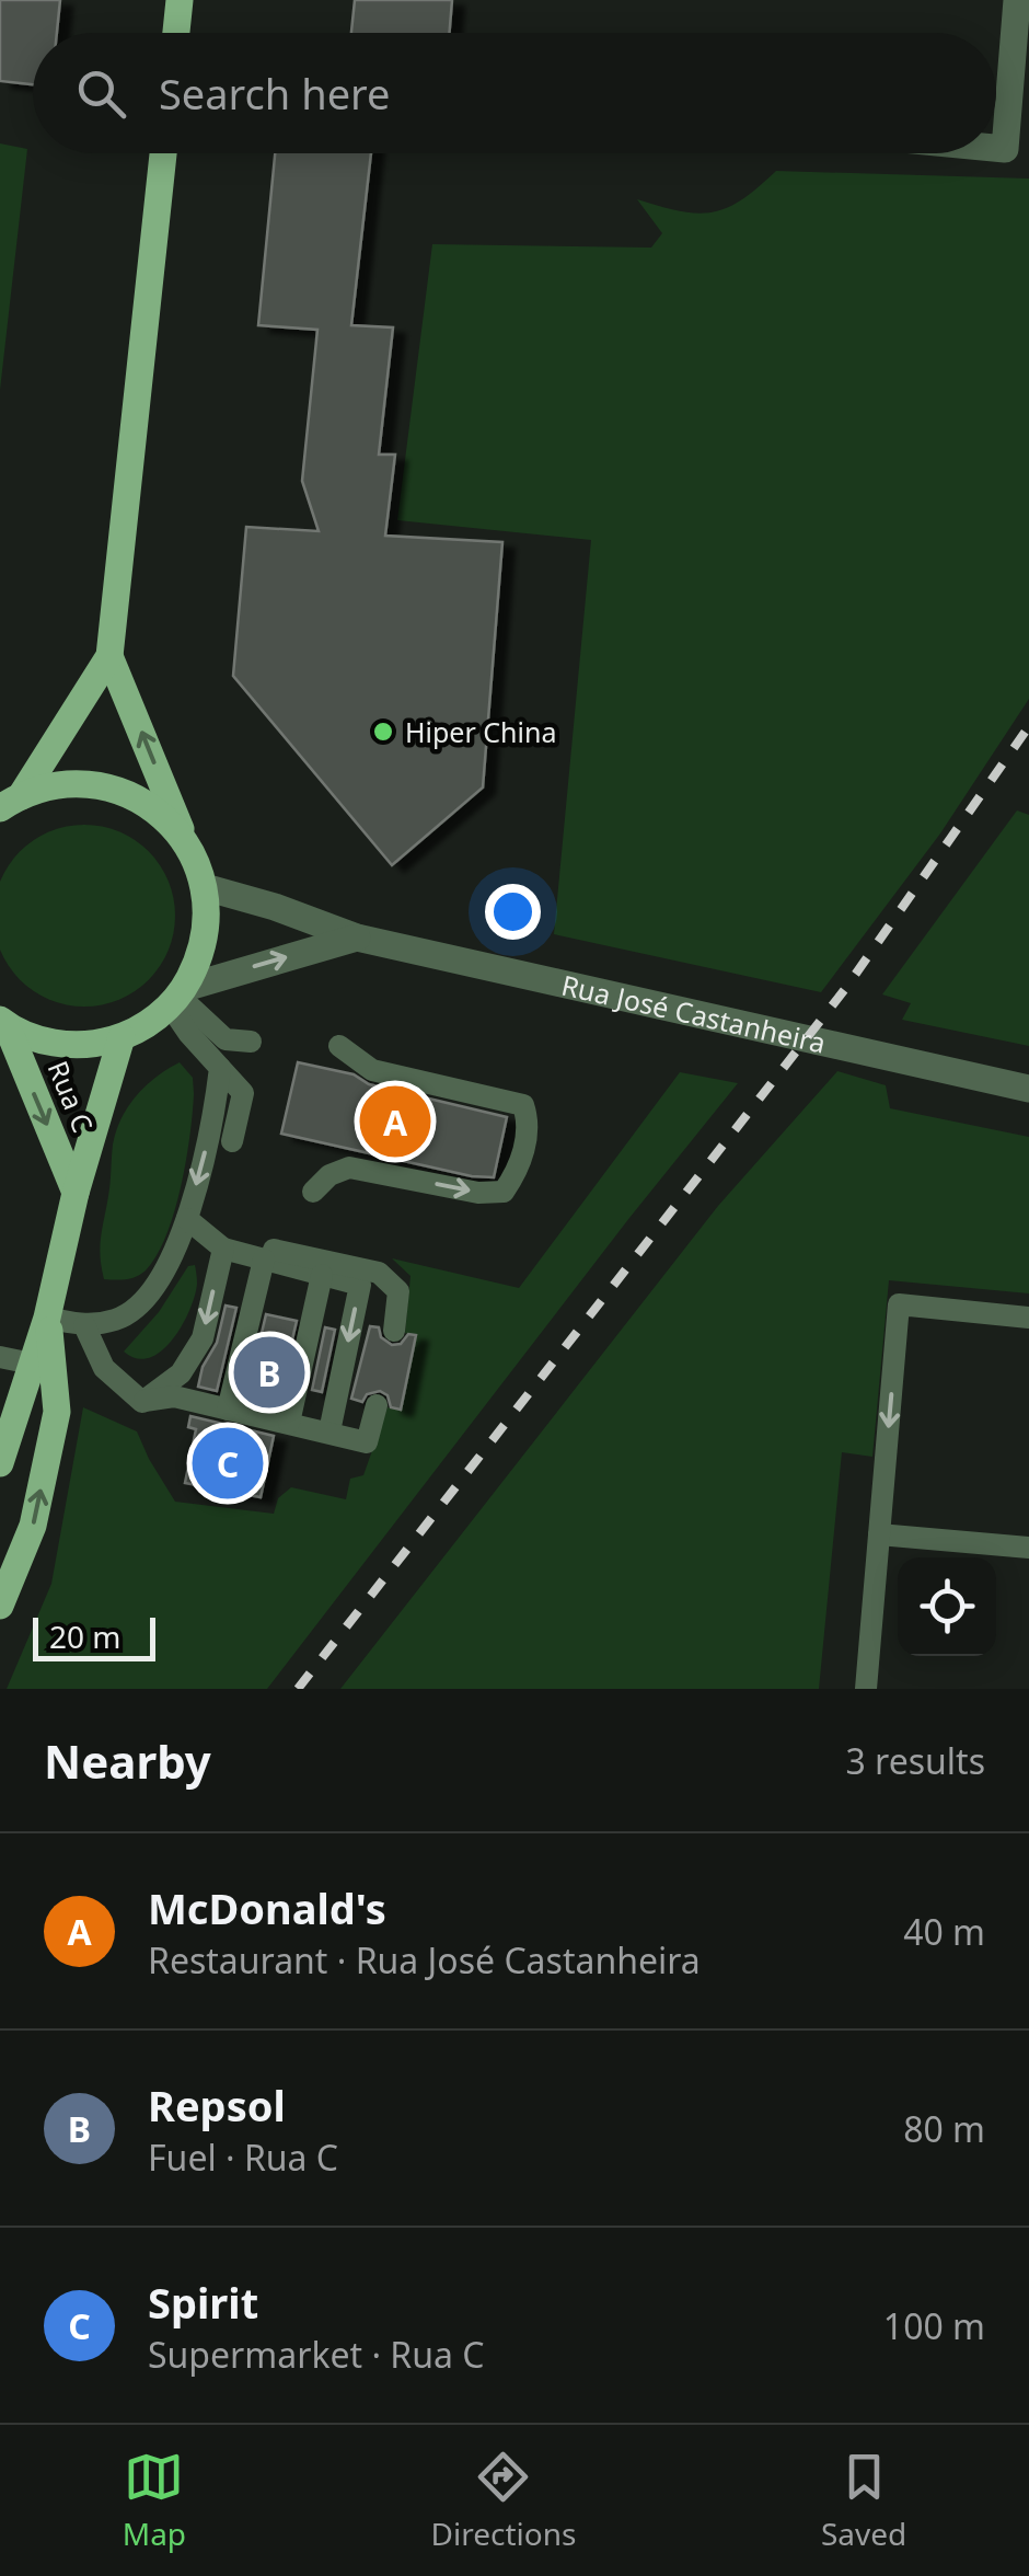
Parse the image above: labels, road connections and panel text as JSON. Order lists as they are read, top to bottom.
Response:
{
  "streets": {
    "main road": ["Rua C"],
    "street": ["Rua José Castanheira"]
  },
  "places": ["Hiper China"],
  "scale_bar": "20 m",
  "page": {
    "search": "Search here",
    "pins": ["A", "B", "C"],
    "scale": "20 m",
    "heading": ["Nearby", "3 results"],
    "list": [
      {
        "mark": "A",
        "name": "McDonald's",
        "note": "Restaurant · Rua José Castanheira",
        "value": "40 m"
      },
      {
        "mark": "B",
        "name": "Repsol",
        "note": "Fuel · Rua C",
        "value": "80 m"
      },
      {
        "mark": "C",
        "name": "Spirit",
        "note": "Supermarket · Rua C",
        "value": "100 m"
      }
    ],
    "nav": ["Map", "Directions", "Saved"]
  }
}
